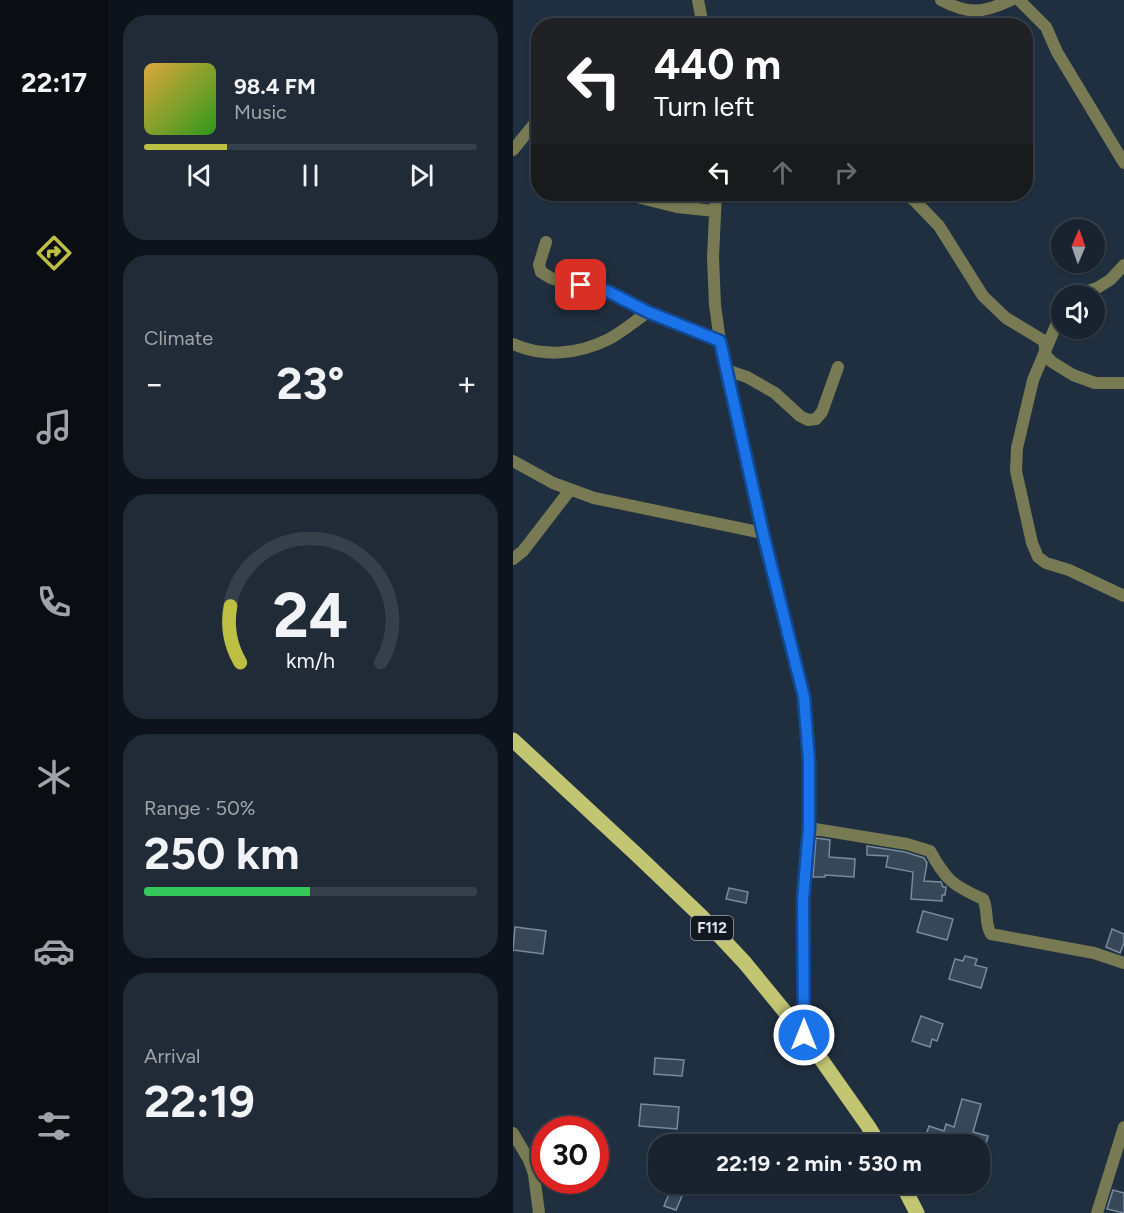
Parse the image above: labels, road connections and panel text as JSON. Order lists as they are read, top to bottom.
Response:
{
  "streets": {
    "main road": ["F112"]
  },
  "north": "top",
  "page": {
    "tabs": "22:17",
    "turn": ["440 m", "Turn left"],
    "song": ["98.4 FM", "Music"],
    "tile": [
      "Climate",
      ["Range · 50%", "250 km"],
      ["Arrival", "22:19"]
    ],
    "heat": ["−", "23°", "+"],
    "limit": "30",
    "trip": "22:19 · 2 min · 530 m",
    "gauge": ["24", "km/h"]
  }
}
